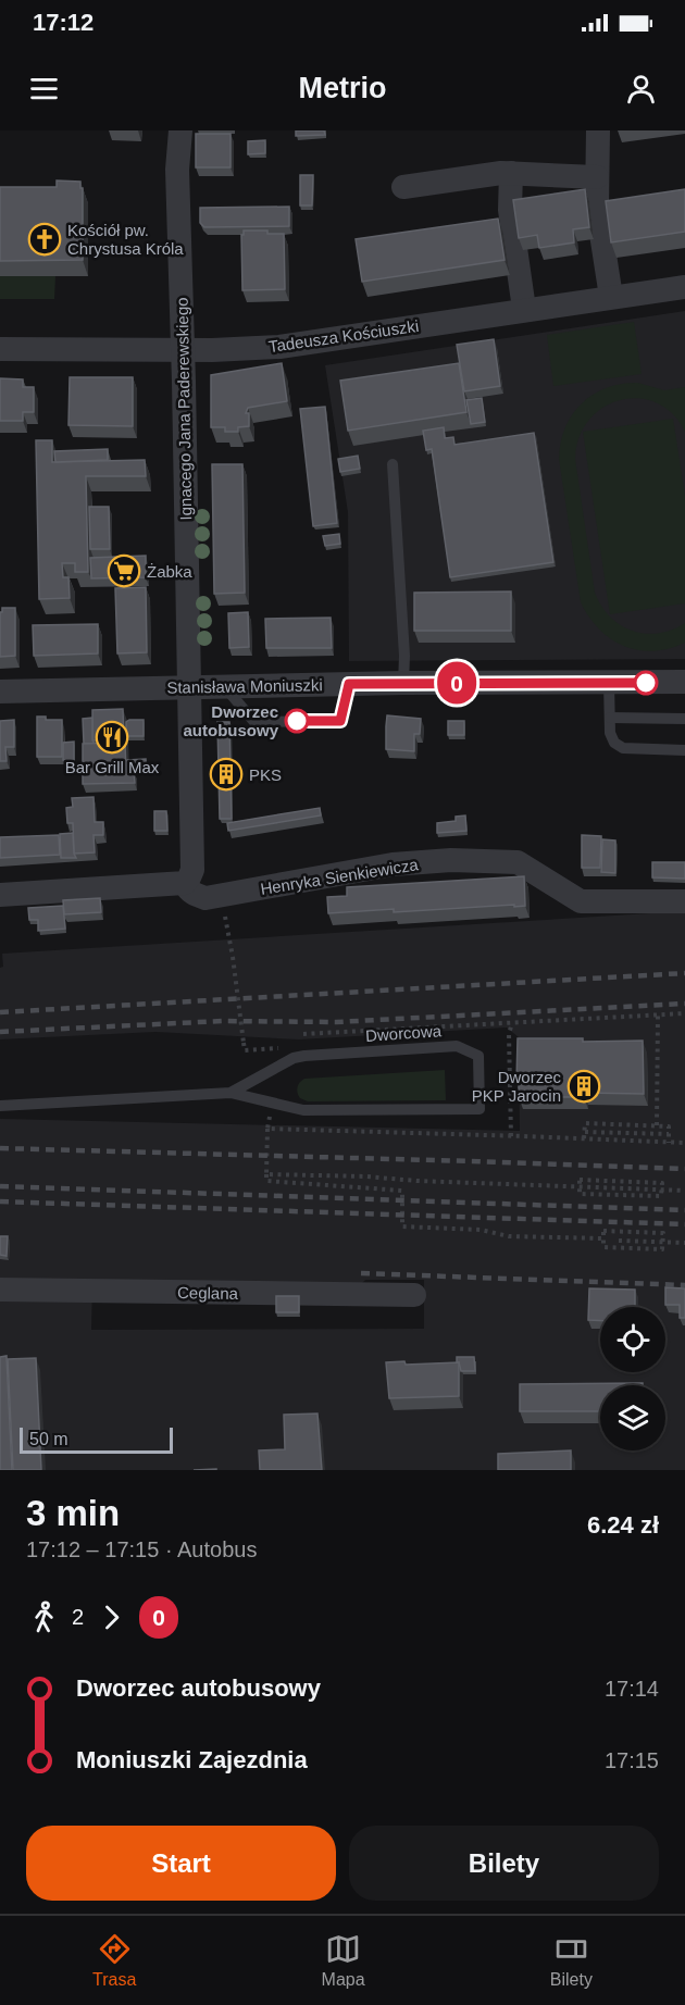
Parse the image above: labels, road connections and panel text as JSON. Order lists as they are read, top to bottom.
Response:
{
  "streets": {
    "street": [
      "Tadeusza Kościuszki",
      "Ignacego Jana Paderewskiego",
      "Stanisława Moniuszki",
      "Henryka Sienkiewicza",
      "Ceglana"
    ],
    "lane": ["Dworcowa"]
  },
  "crossings": [
    ["Tadeusza Kościuszki", "Ignacego Jana Paderewskiego"],
    ["Ignacego Jana Paderewskiego", "Stanisława Moniuszki"]
  ],
  "places": {
    "church": ["Kościół pw. Chrystusa Króla"],
    "supermarket": ["Żabka"],
    "other": ["Dworzec autobusowy"],
    "restaurant": ["Bar Grill Max"],
    "building": ["PKS", "Dworzec PKP Jarocin"]
  },
  "lines": ["bus line 0"],
  "scale_bar": "50 m",
  "page": {
    "status": "17:12",
    "header": "Metrio",
    "on_map": "0",
    "scale": "50 m",
    "heading": ["3 min", "17:12 – 17:15 · Autobus", "6.24 zł"],
    "legs": ["2", "0"],
    "list": [
      {
        "name": "Dworzec autobusowy",
        "value": "17:14"
      },
      {
        "name": "Moniuszki Zajezdnia",
        "value": "17:15"
      }
    ],
    "buttons": ["Start", "Bilety"],
    "tabs": ["Trasa", "Mapa", "Bilety"]
  }
}
